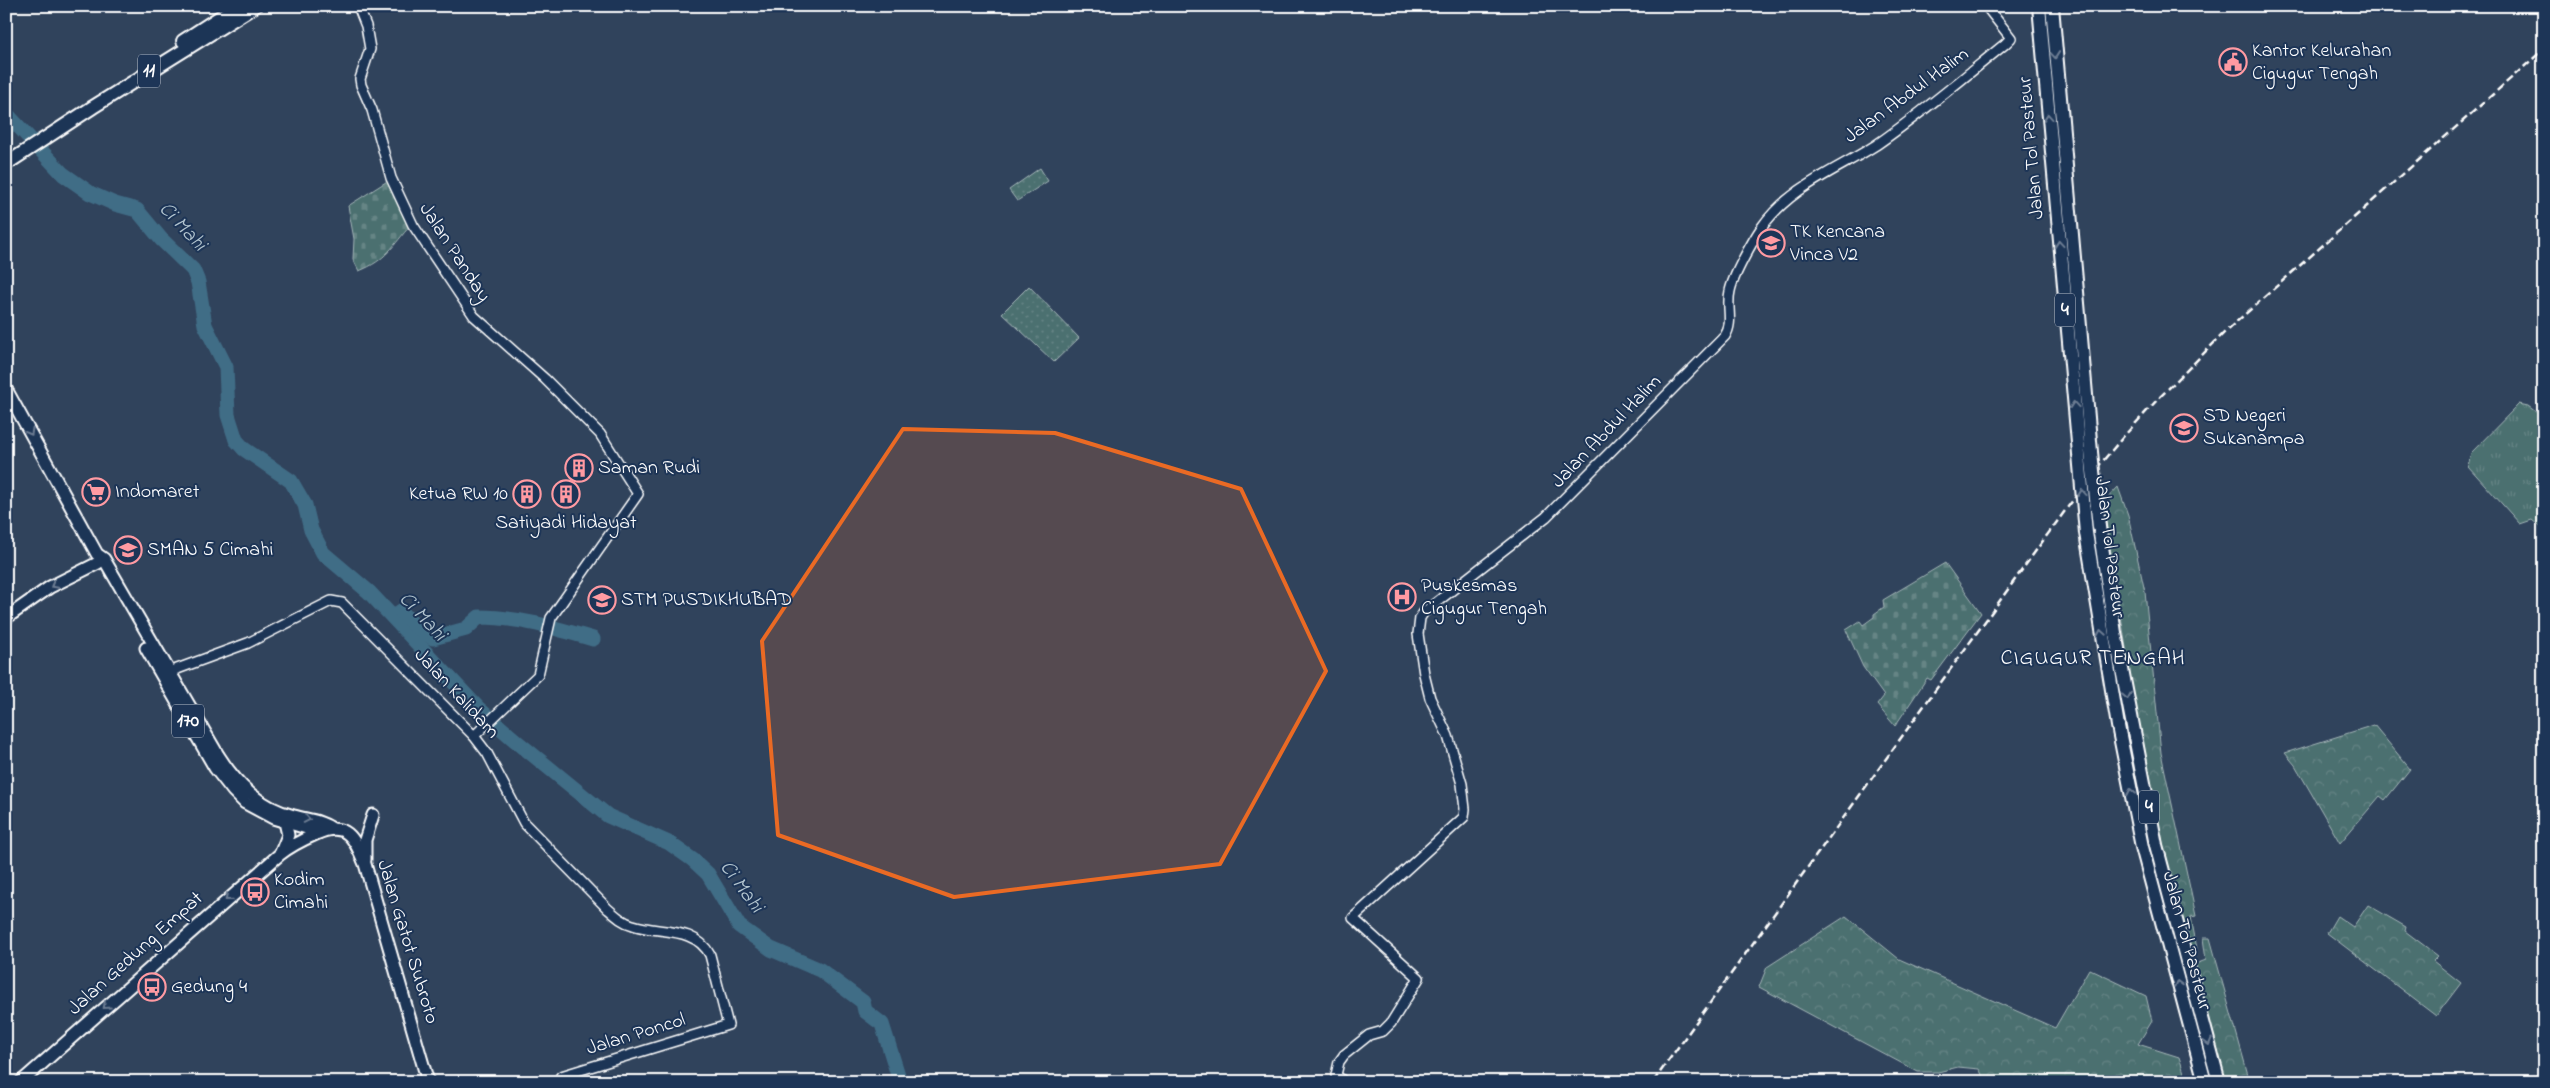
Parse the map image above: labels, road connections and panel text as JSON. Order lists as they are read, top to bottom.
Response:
{
  "streets": {
    "highway": ["11", "Jalan Tol Pasteur", "4"],
    "main road": ["170", "Jalan Gatot Subroto", "Jalan Gedung Empat"],
    "street": [
      "Jalan Abdul Halim",
      "Jalan Panday",
      "Jalan Kalidam",
      "Jalan Poncol"
    ]
  },
  "crossings": [
    ["Jalan Panday", "Jalan Kalidam"],
    ["Jalan Kalidam", "Jalan Gatot Subroto"],
    ["Jalan Kalidam", "Jalan Poncol"],
    ["170", "Jalan Gatot Subroto"],
    ["Jalan Gatot Subroto", "Jalan Gedung Empat"]
  ],
  "one_way": ["Jalan Gedung Empat"],
  "districts": ["CIGUGUR TENGAH"],
  "water": ["Ci Mahi"],
  "places": {
    "public building": ["Kantor Kelurahan Cigugur Tengah"],
    "school or university": [
      "TK Kencana Vinca V2",
      "SD Negeri Sukanampa",
      "SMAN 5 Cimahi",
      "STM PUSDIKHUBAD"
    ],
    "building": ["Saman Rudi", "Ketua RW 10", "Satiyadi Hidayat"],
    "supermarket": ["Indomaret"],
    "hospital": ["Puskesmas Cigugur Tengah"],
    "bus stop": ["Kodim Cimahi", "Gedung 4"]
  }
}
